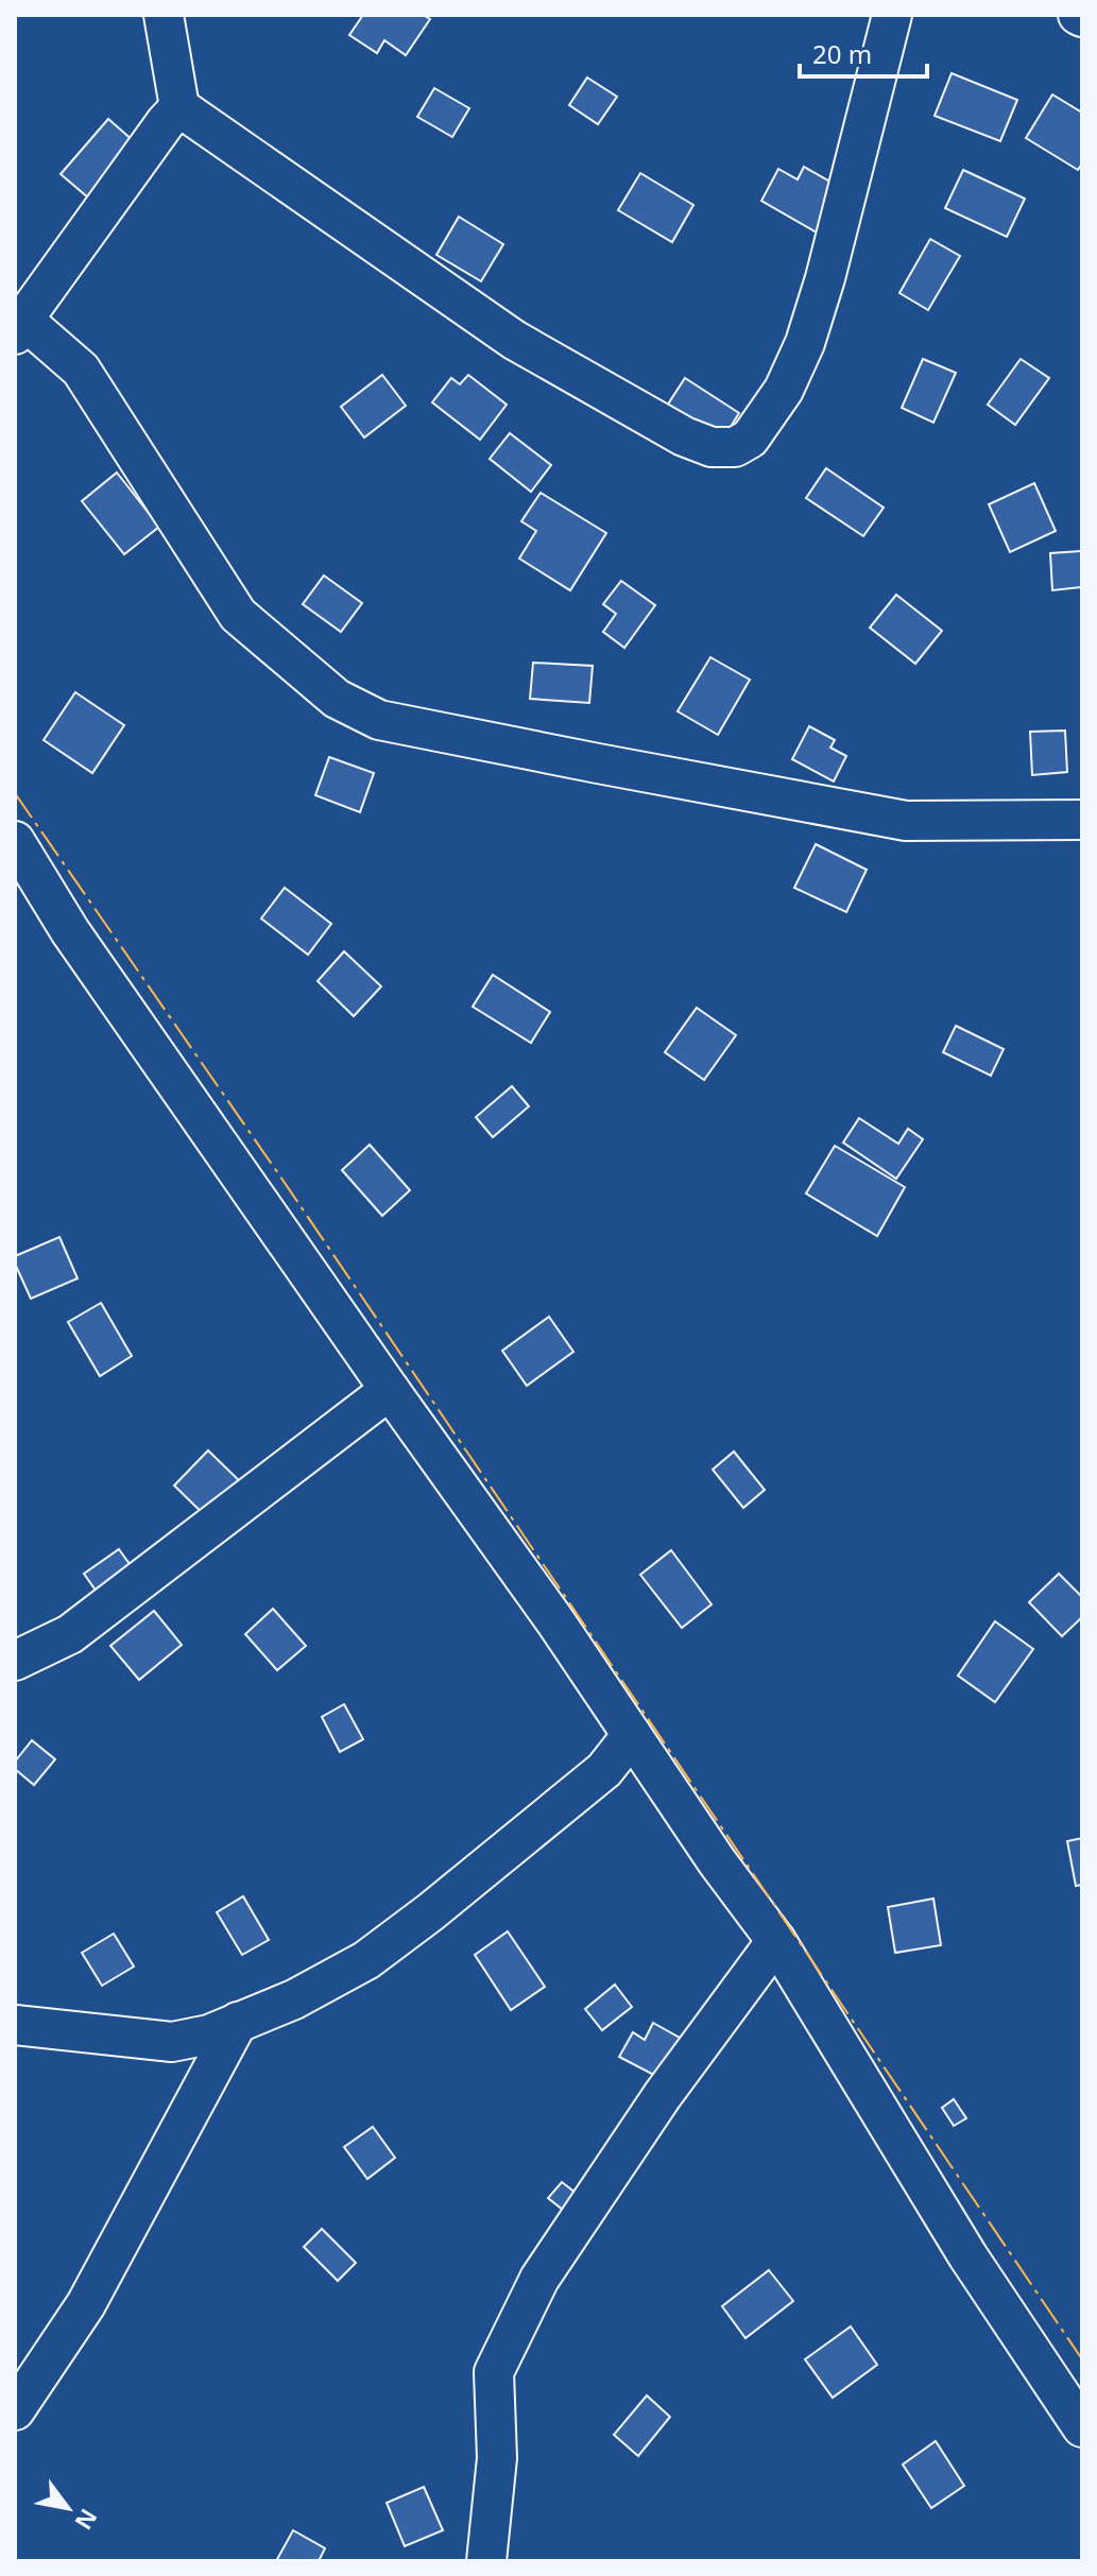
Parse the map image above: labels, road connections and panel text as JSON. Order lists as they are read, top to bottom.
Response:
{
  "scale_bar": "20 m",
  "north": "bottom right"
}
